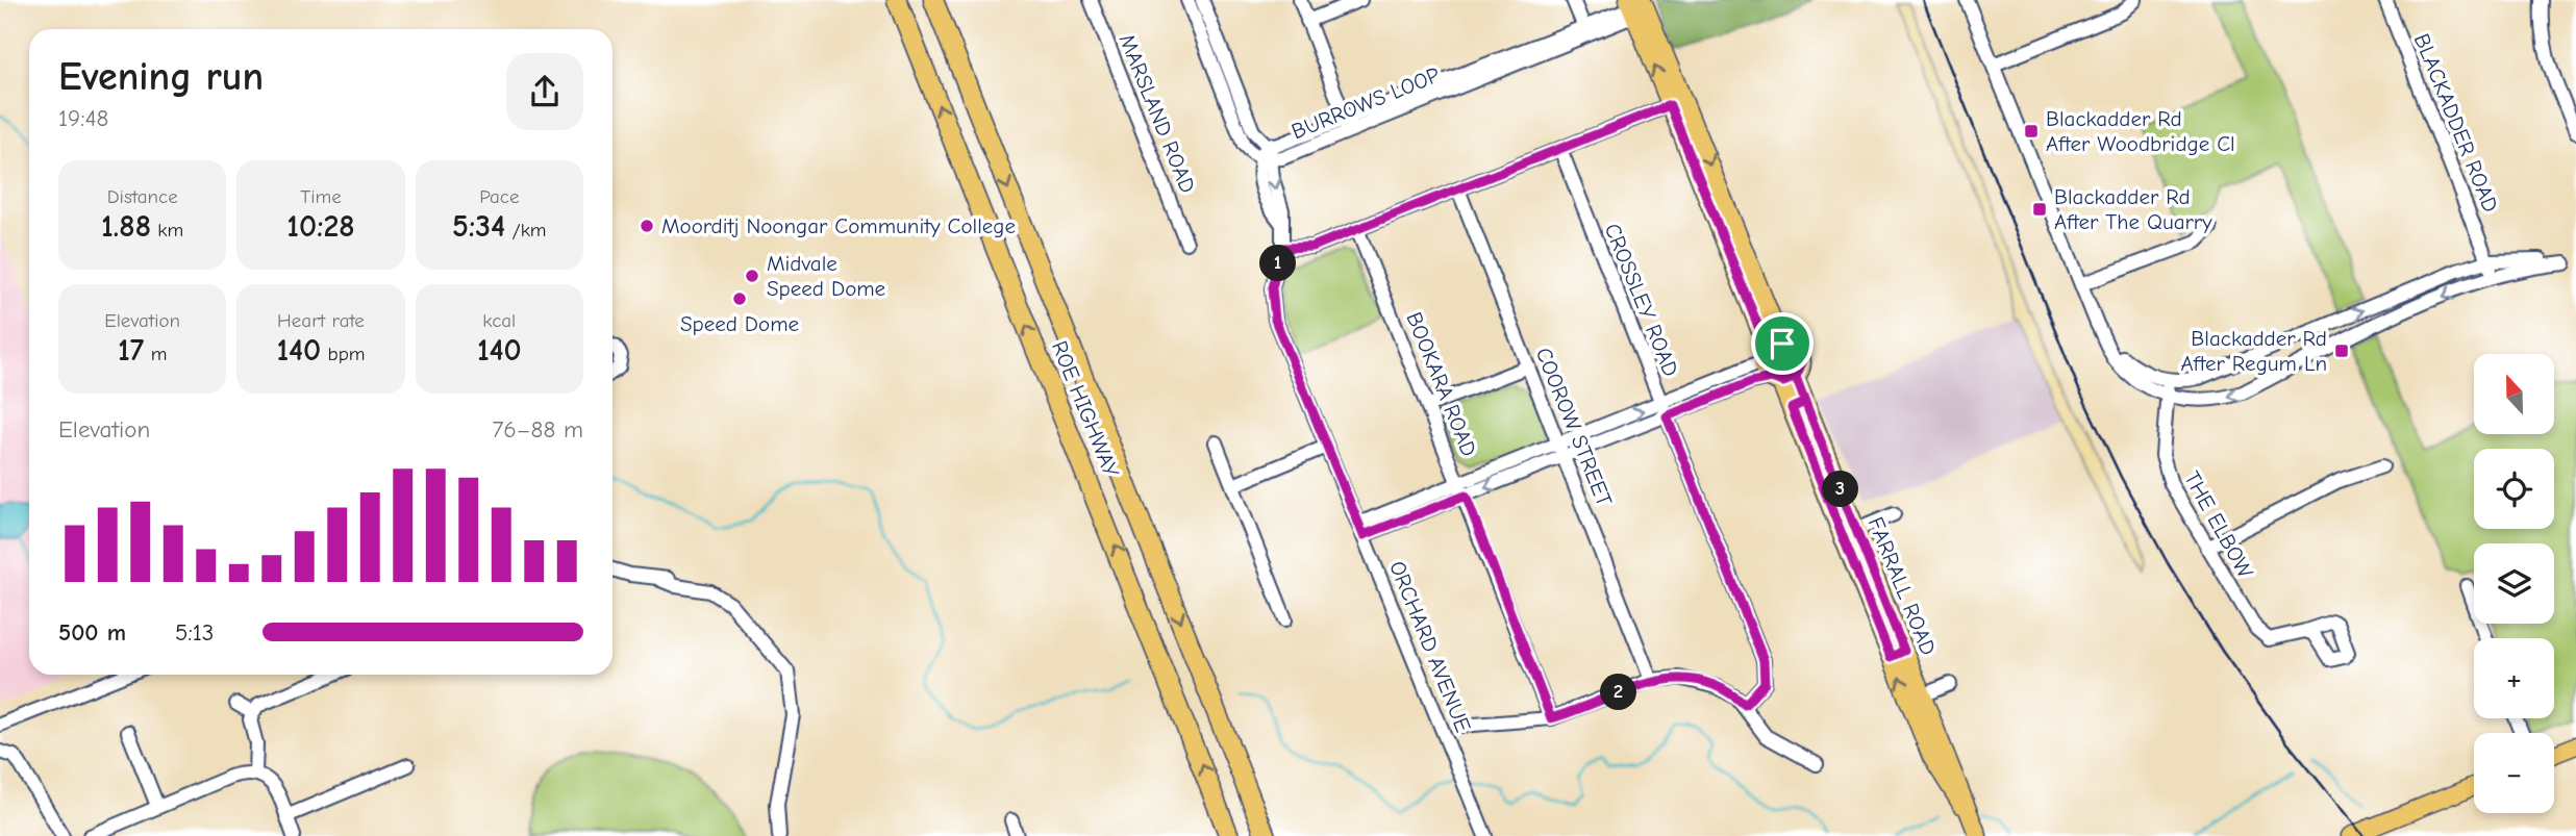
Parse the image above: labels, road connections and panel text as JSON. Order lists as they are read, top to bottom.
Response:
{
  "streets": {
    "highway": ["ROE HIGHWAY"],
    "main road": ["FARRALL ROAD"],
    "street": [
      "BURROWS LOOP",
      "MARSLAND ROAD",
      "BLACKADDER ROAD",
      "CROSSLEY ROAD",
      "BOOKARA ROAD",
      "COOROW STREET",
      "THE ELBOW",
      "ORCHARD AVENUE"
    ]
  },
  "crossings": [
    ["BURROWS LOOP", "ORCHARD AVENUE"]
  ],
  "places": {
    "transit": ["Blackadder Rd After Woodbridge Cl", "Blackadder Rd After The Quarry", "Blackadder Rd After Regum Ln"],
    "other": ["Moorditj Noongar Community College", "Midvale Speed Dome", "Speed Dome"]
  },
  "north": "top",
  "page": {
    "heading": ["Evening run", "19:48"],
    "stats": [
      ["Distance", "1.88 km"],
      ["Time", "10:28"],
      ["Pace", "5:34 /km"],
      ["Elevation", "17 m"],
      ["Heart rate", "140 bpm"],
      ["kcal", "140"]
    ],
    "pins": ["1", "3", "2"],
    "map_buttons": ["+", "−"],
    "chart": ["Elevation", "76–88 m"],
    "list": [
      {
        "name": "500 m",
        "note": "5:13"
      }
    ]
  }
}
